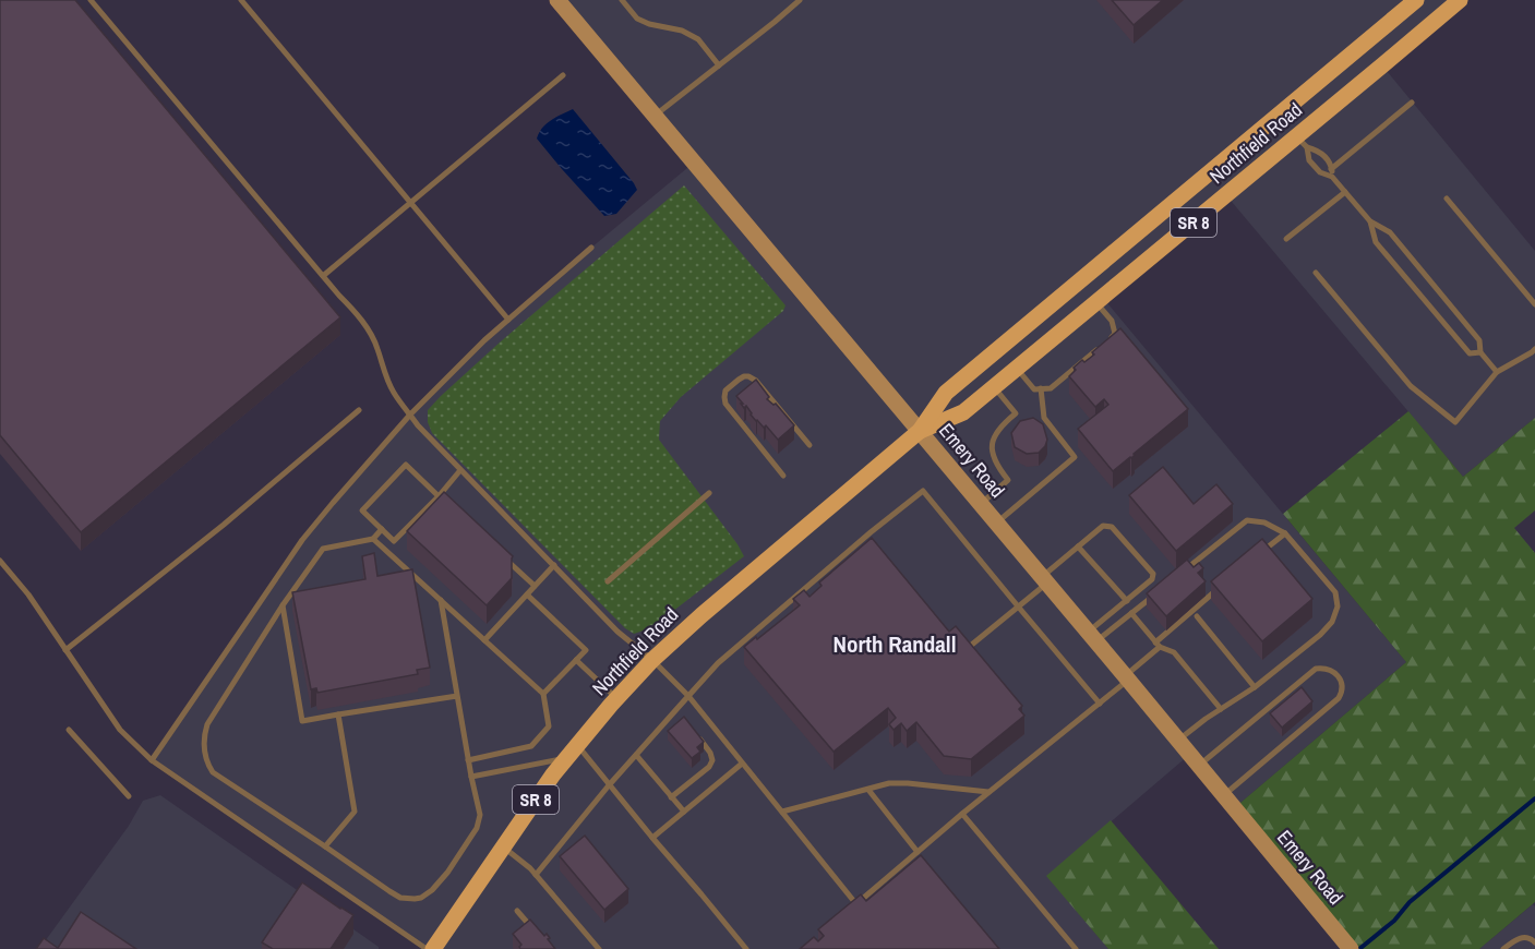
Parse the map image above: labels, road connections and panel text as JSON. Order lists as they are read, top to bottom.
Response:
{
  "streets": {
    "main road": ["Northfield Road", "SR 8", "Emery Road"]
  },
  "crossings": [
    ["Northfield Road", "Emery Road"]
  ],
  "districts": ["North Randall"]
}
